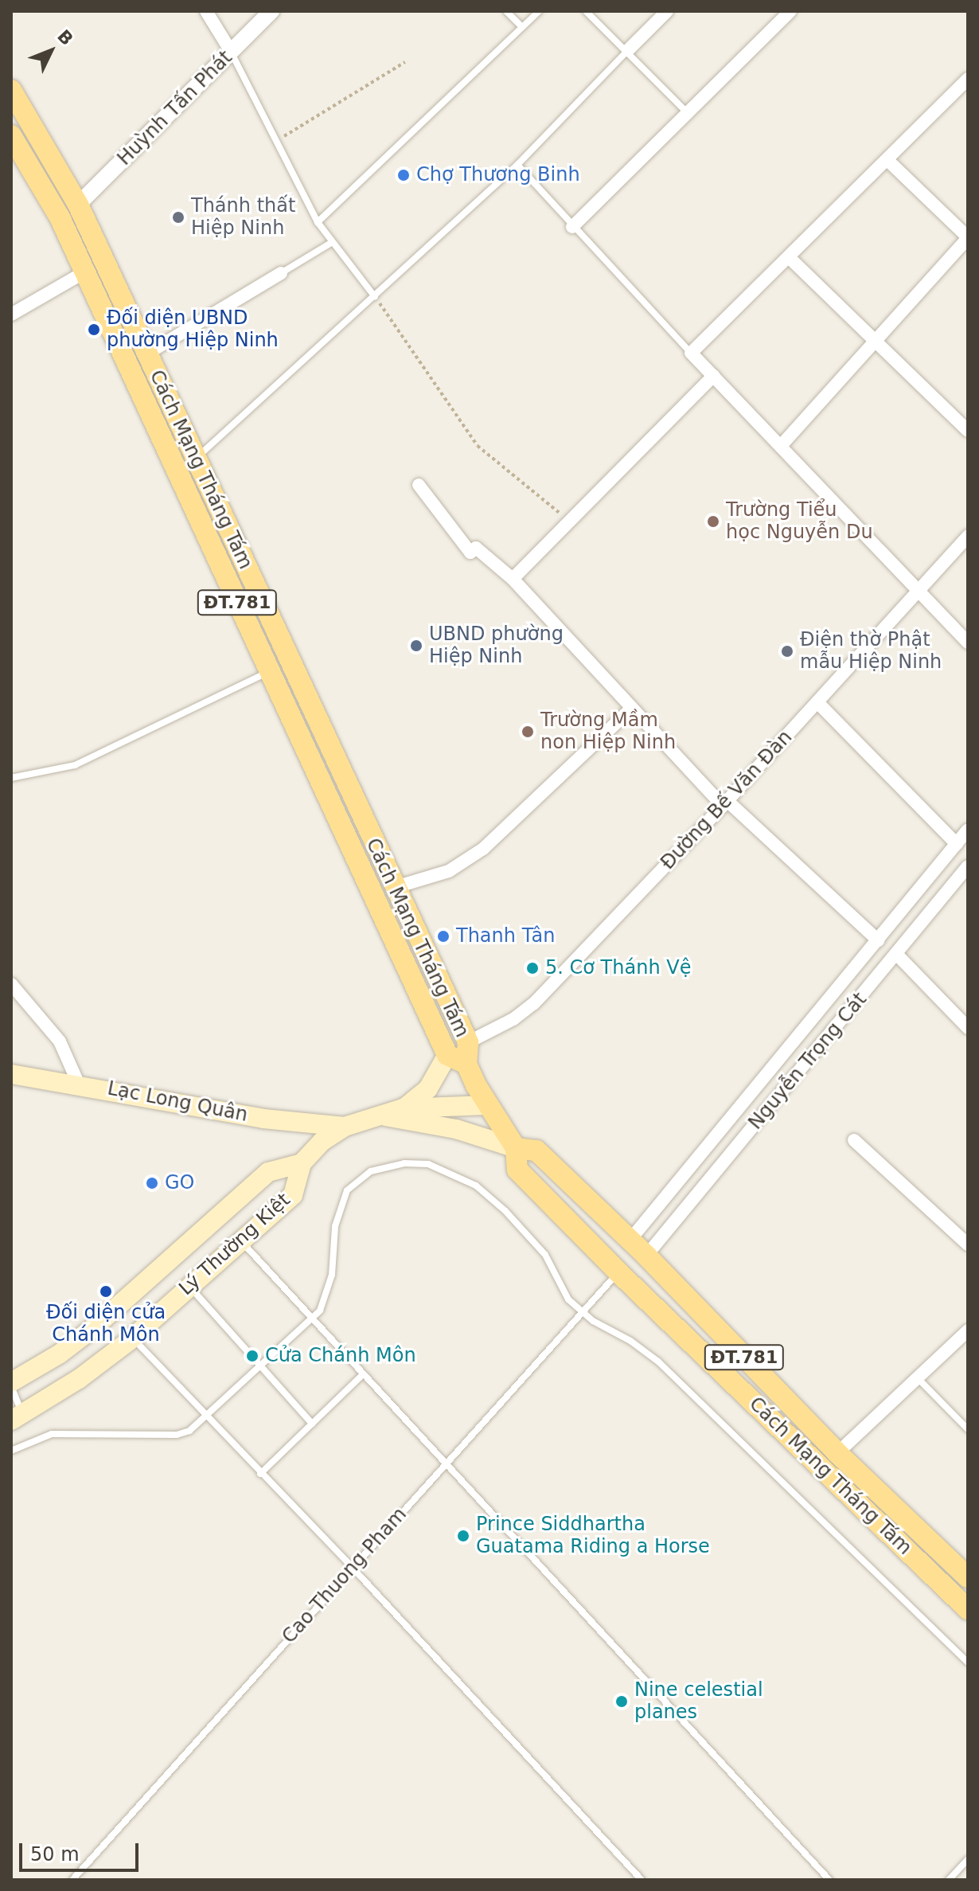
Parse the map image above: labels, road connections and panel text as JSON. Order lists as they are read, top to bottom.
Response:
{
  "streets": {
    "main road": [
      "Cách Mạng Tháng Tám",
      "ĐT.781",
      "Lạc Long Quân",
      "Lý Thường Kiệt"
    ],
    "street": ["Huỳnh Tấn Phát", "Đường Bế Văn Đàn", "Nguyễn Trọng Cát"],
    "lane": ["Cao Thuong Pham"]
  },
  "crossings": [
    ["Huỳnh Tấn Phát", "Cách Mạng Tháng Tám"],
    ["Cách Mạng Tháng Tám", "Đường Bế Văn Đàn"],
    ["Cách Mạng Tháng Tám", "Nguyễn Trọng Cát"],
    ["Cách Mạng Tháng Tám", "Lạc Long Quân"],
    ["Cách Mạng Tháng Tám", "Cao Thuong Pham"],
    ["Lạc Long Quân", "Lý Thường Kiệt"]
  ],
  "places": [
    "Chợ Thương Binh",
    "Thánh thất Hiệp Ninh",
    "Đối diện UBND phường Hiệp Ninh",
    "Trường Tiểu học Nguyễn Du",
    "UBND phường Hiệp Ninh",
    "Điện thờ Phật mẫu Hiệp Ninh",
    "Trường Mầm non Hiệp Ninh",
    "Thanh Tân",
    "5. Cơ Thánh Vệ",
    "GO",
    "Đối diện cửa Chánh Môn",
    "Cửa Chánh Môn",
    "Prince Siddhartha Guatama Riding a Horse",
    "Nine celestial planes"
  ],
  "scale_bar": "50 m",
  "north": "top right"
}
